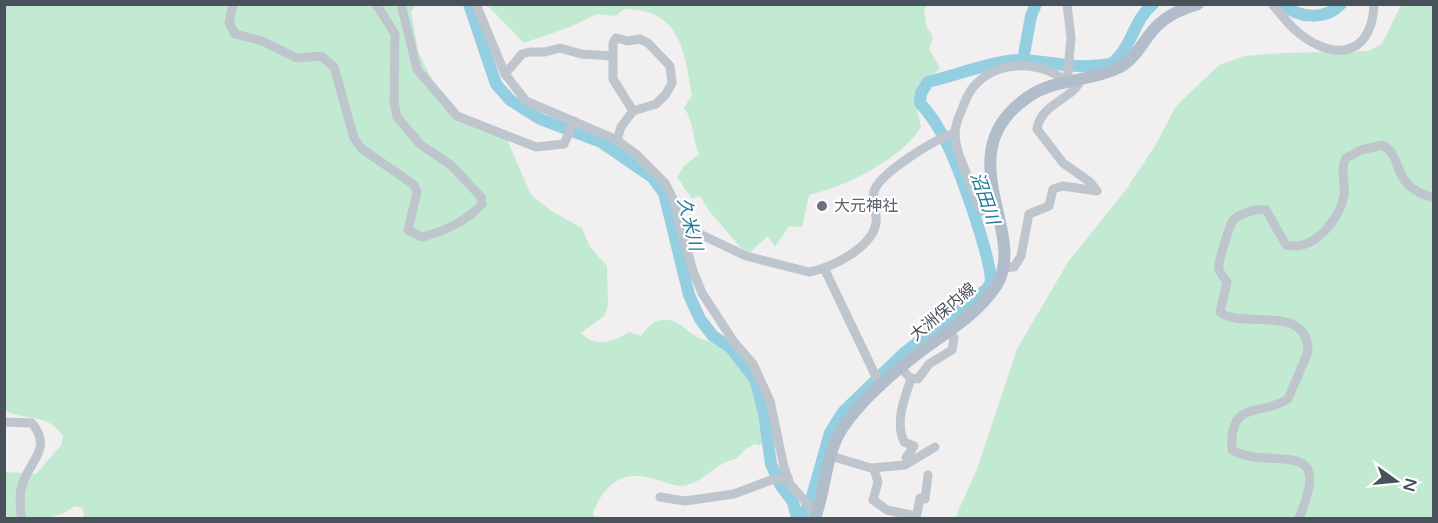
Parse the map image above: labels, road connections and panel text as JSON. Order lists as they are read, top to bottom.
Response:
{
  "streets": {
    "main road": ["大洲保内線"]
  },
  "water": ["沼田川", "久米川"],
  "places": ["大元神社"],
  "north": "right"
}
